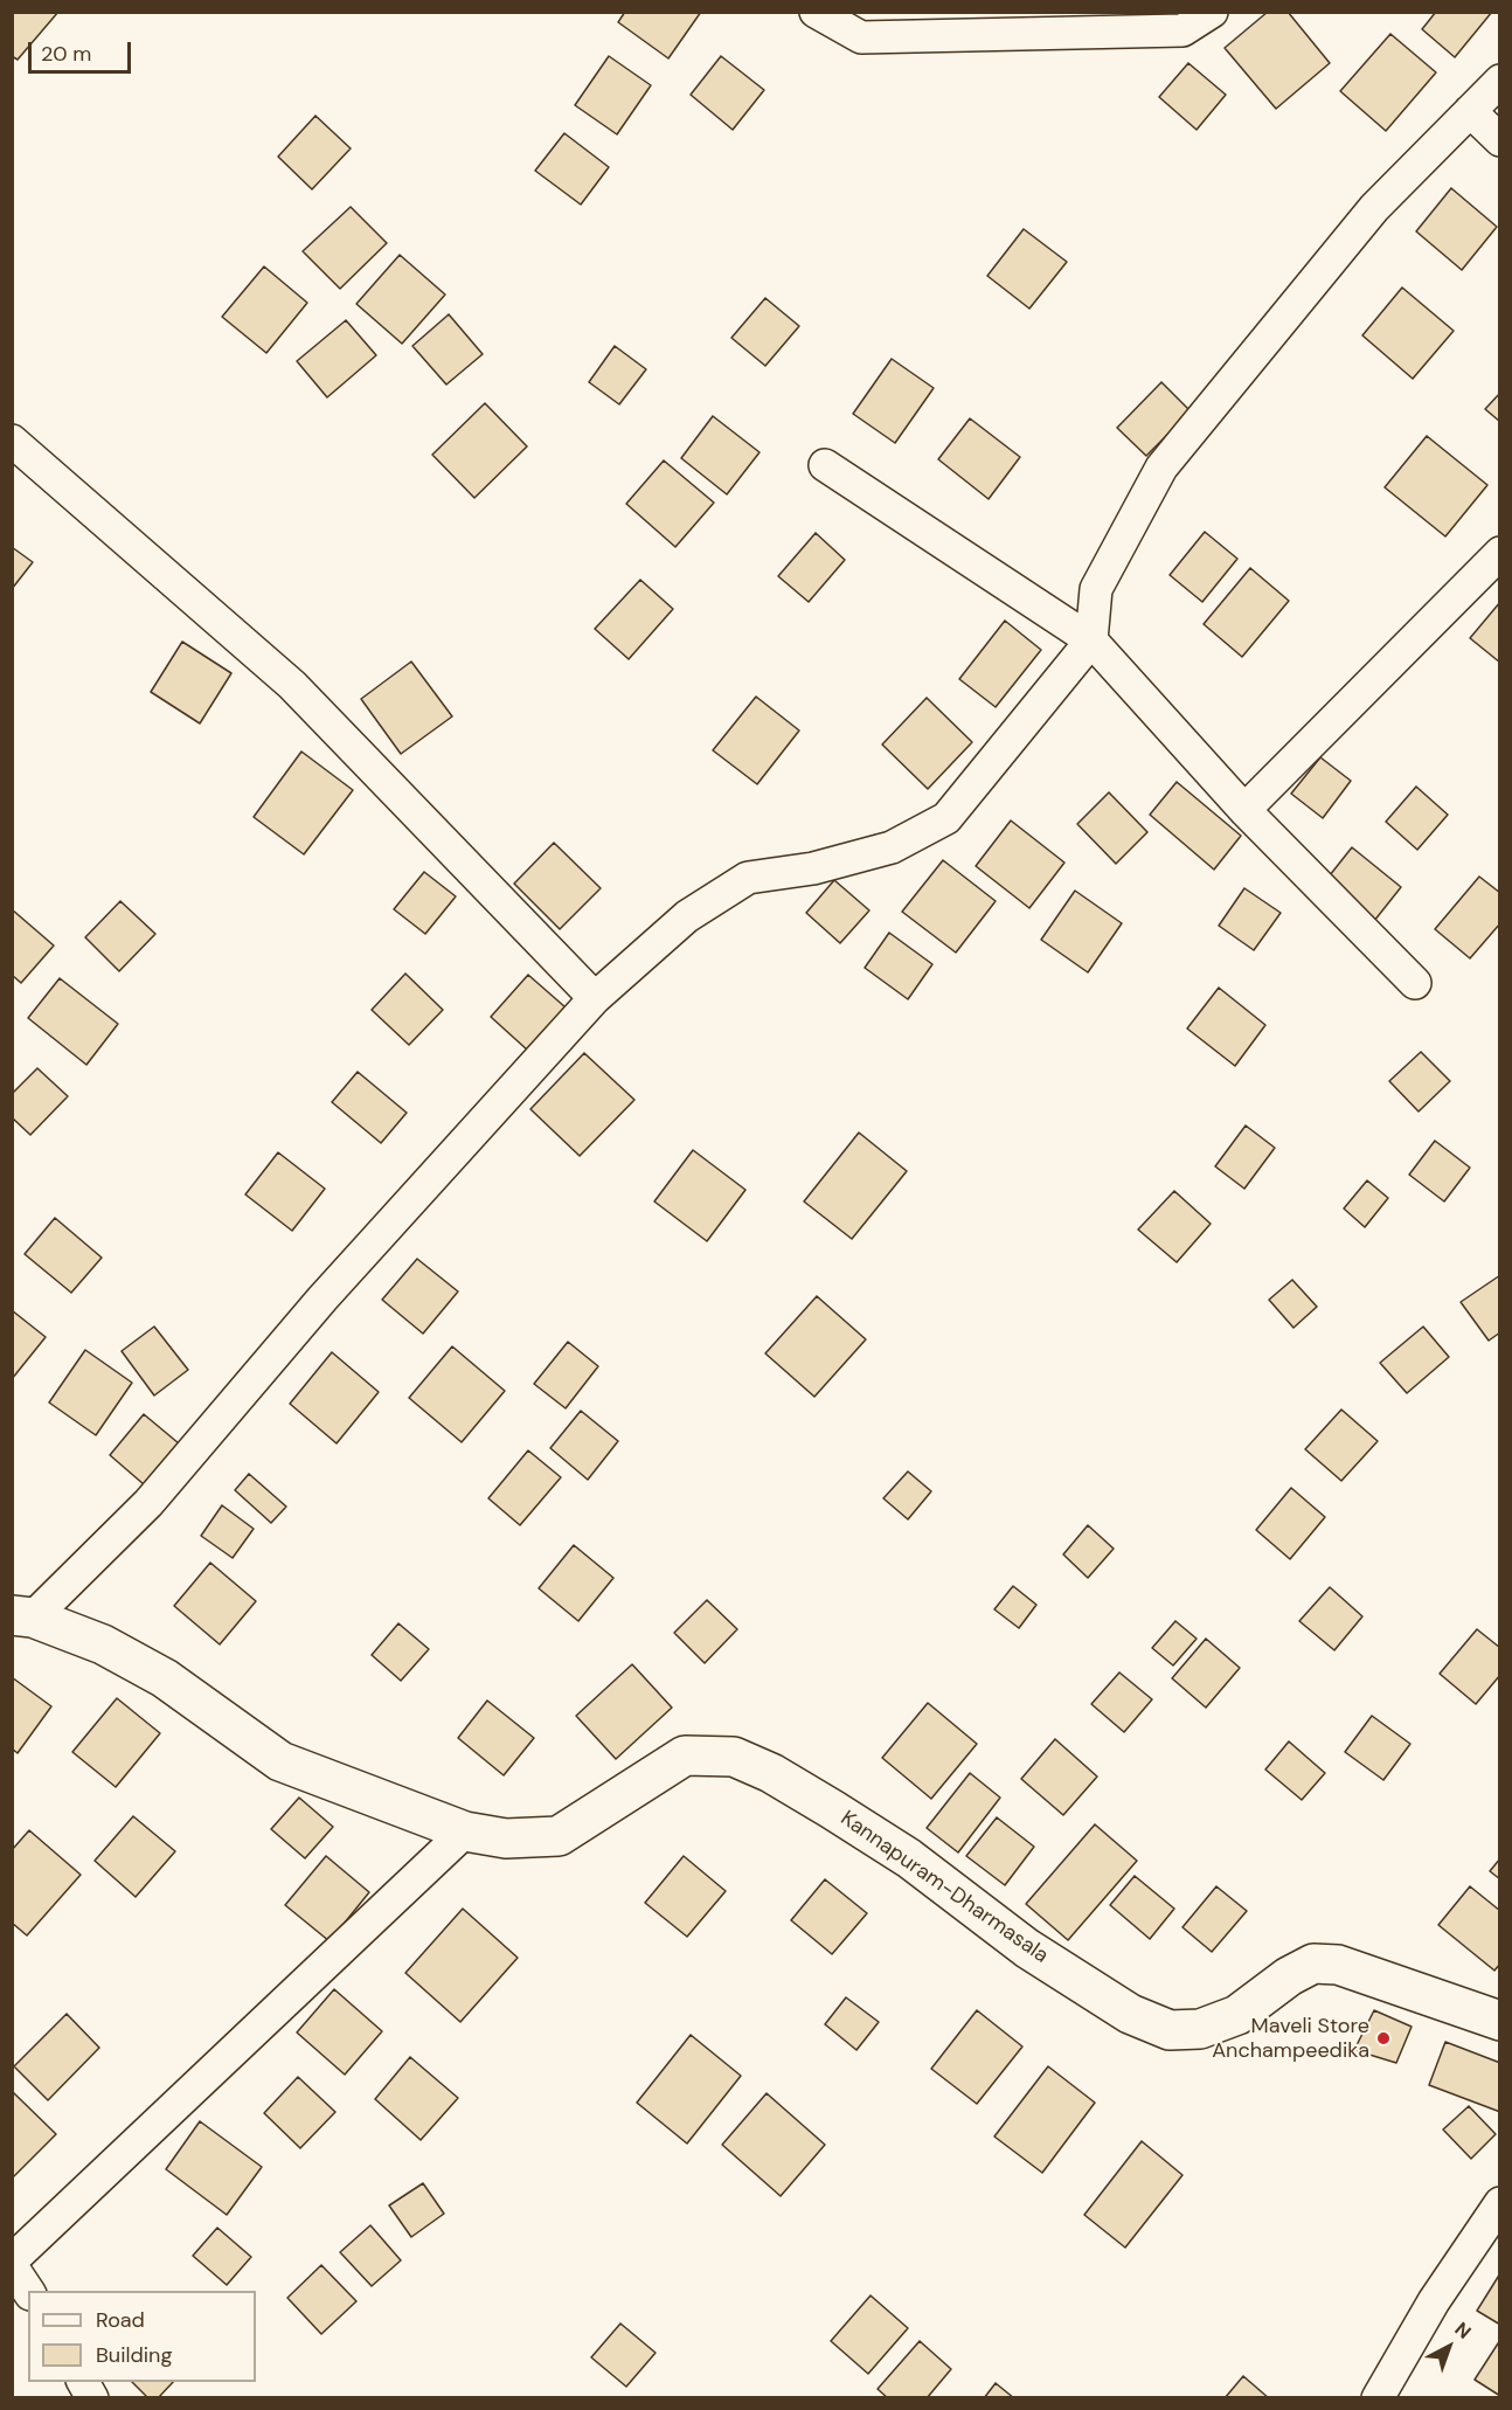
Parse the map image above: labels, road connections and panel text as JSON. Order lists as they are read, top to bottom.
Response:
{
  "streets": {
    "main road": ["Kannapuram-Dharmasala"]
  },
  "places": ["Maveli Store Anchampeedika"],
  "legend": ["Road", "Building"],
  "scale_bar": "20 m",
  "north": "top right"
}
